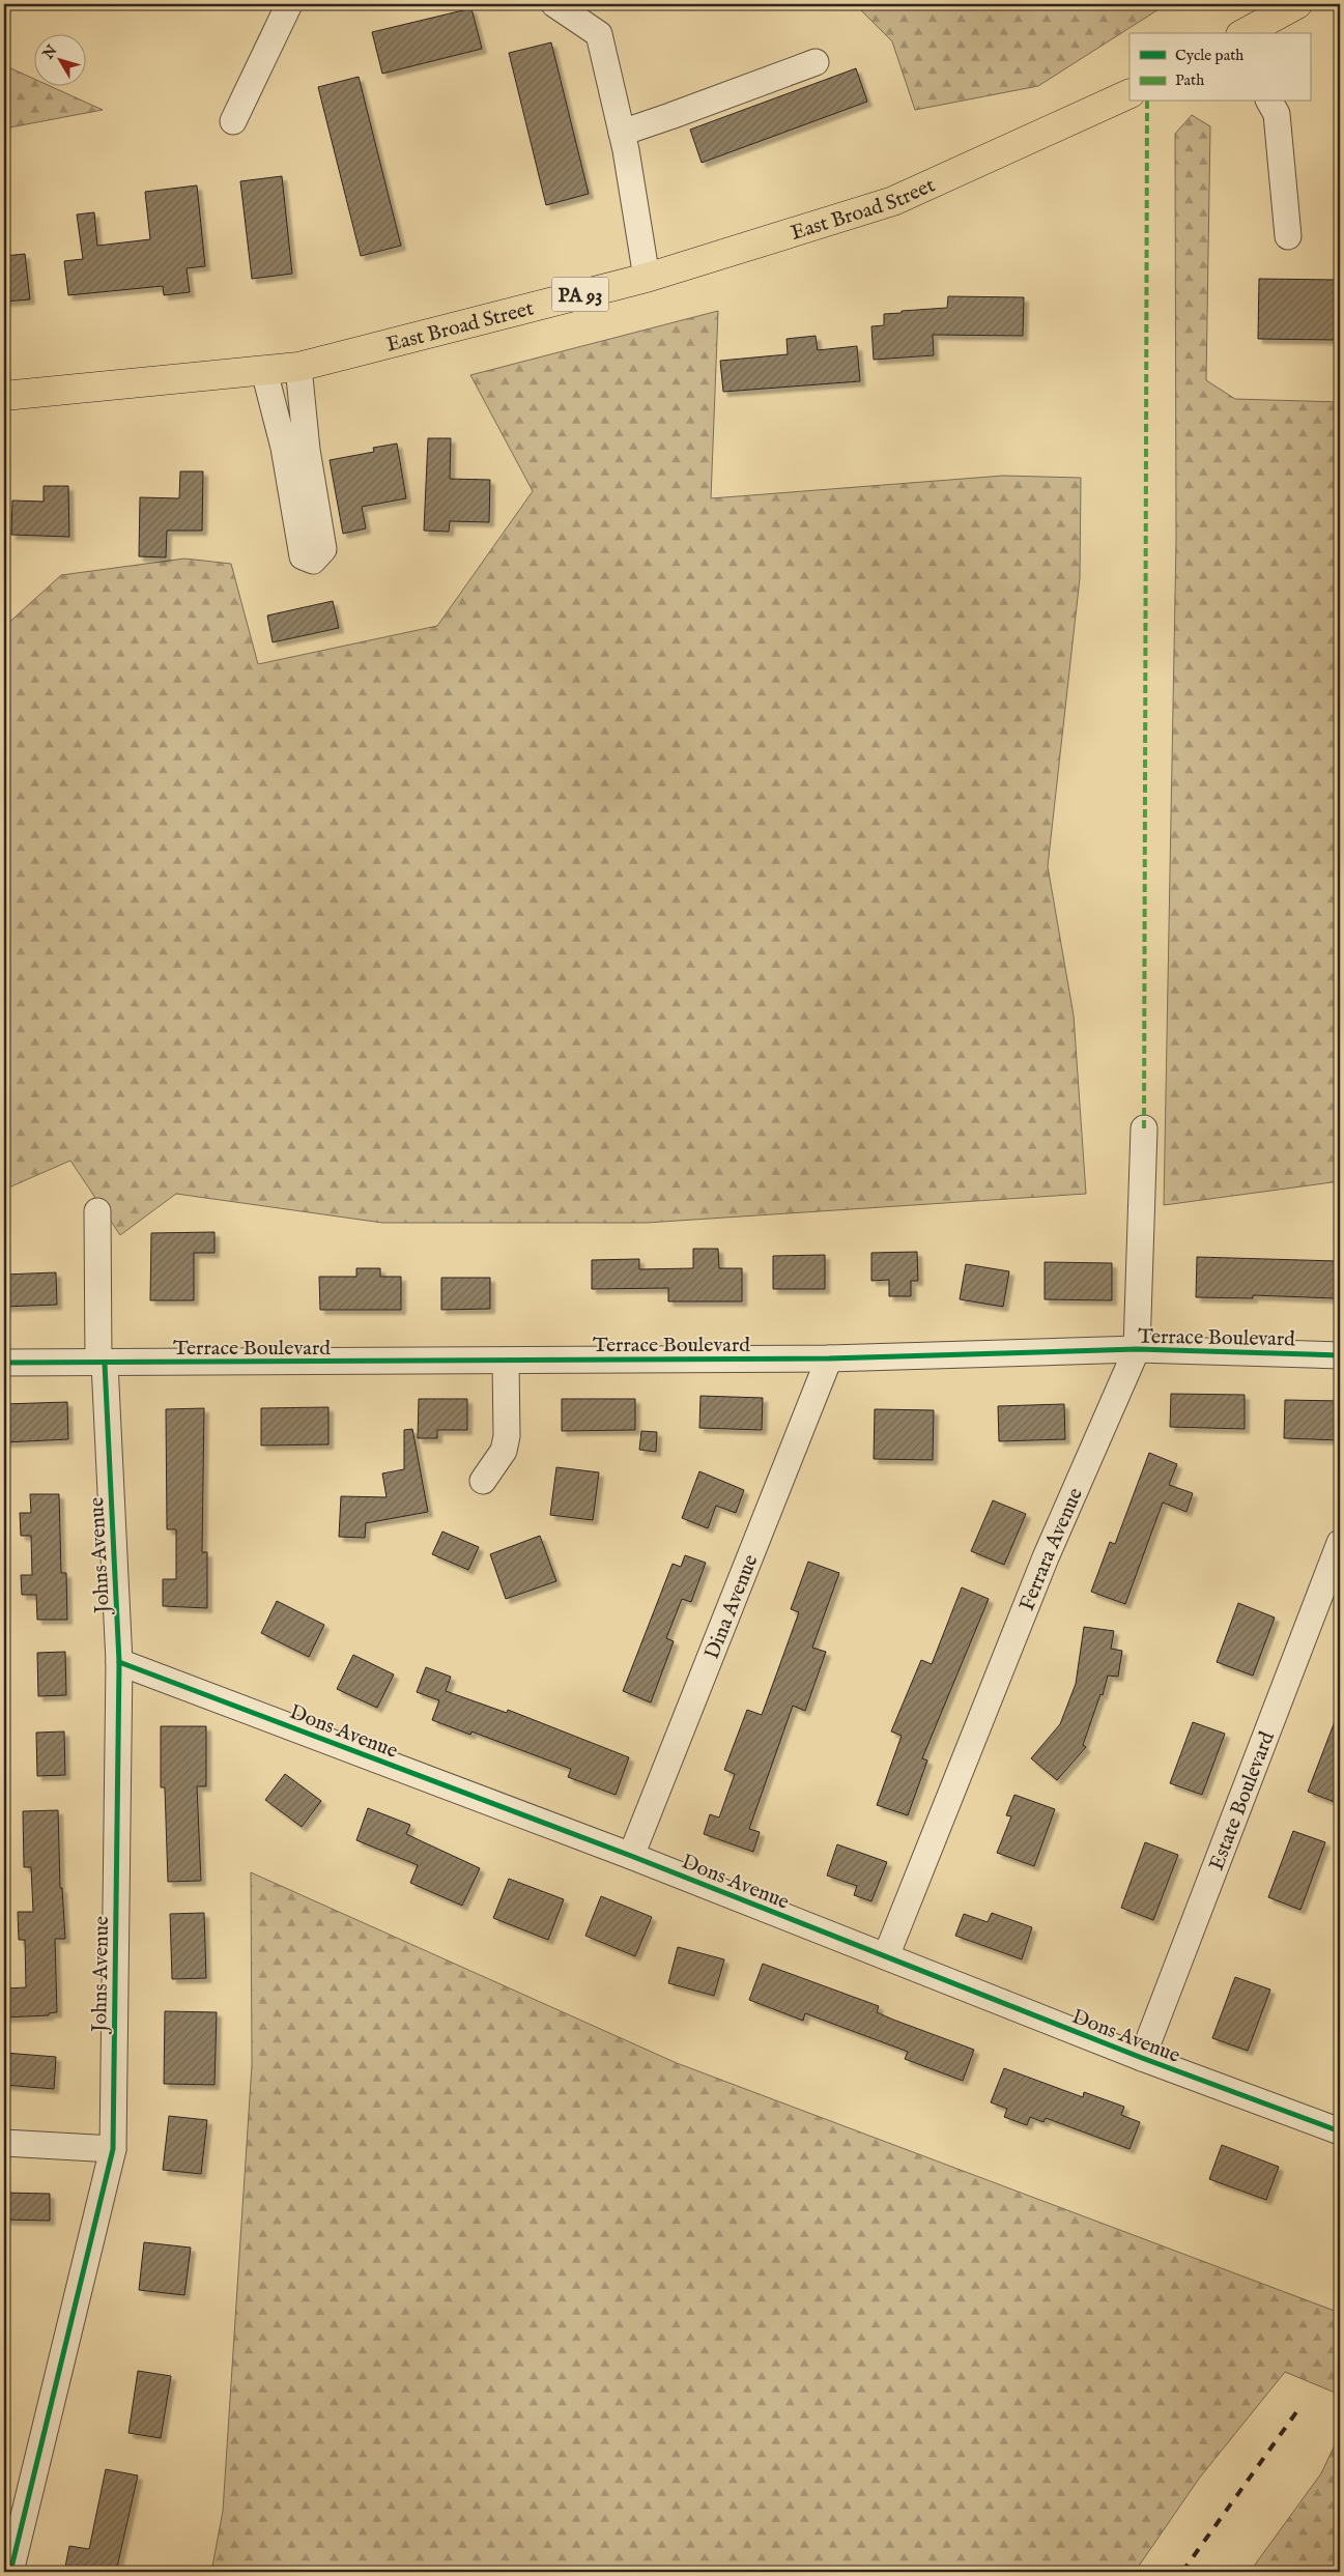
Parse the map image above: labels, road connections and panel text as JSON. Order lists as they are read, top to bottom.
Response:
{
  "streets": {
    "highway": ["East Broad Street", "PA 93"],
    "street": [
      "Terrace Boulevard",
      "Ferrara Avenue",
      "Johns Avenue",
      "Dina Avenue",
      "Dons Avenue",
      "Estate Boulevard"
    ]
  },
  "crossings": [
    ["Terrace Boulevard", "Ferrara Avenue"],
    ["Terrace Boulevard", "Johns Avenue"],
    ["Terrace Boulevard", "Dina Avenue"],
    ["Ferrara Avenue", "Dons Avenue"],
    ["Johns Avenue", "Dons Avenue"],
    ["Dina Avenue", "Dons Avenue"],
    ["Dons Avenue", "Estate Boulevard"]
  ],
  "legend": ["Cycle path", "Path"],
  "north": "top left"
}
